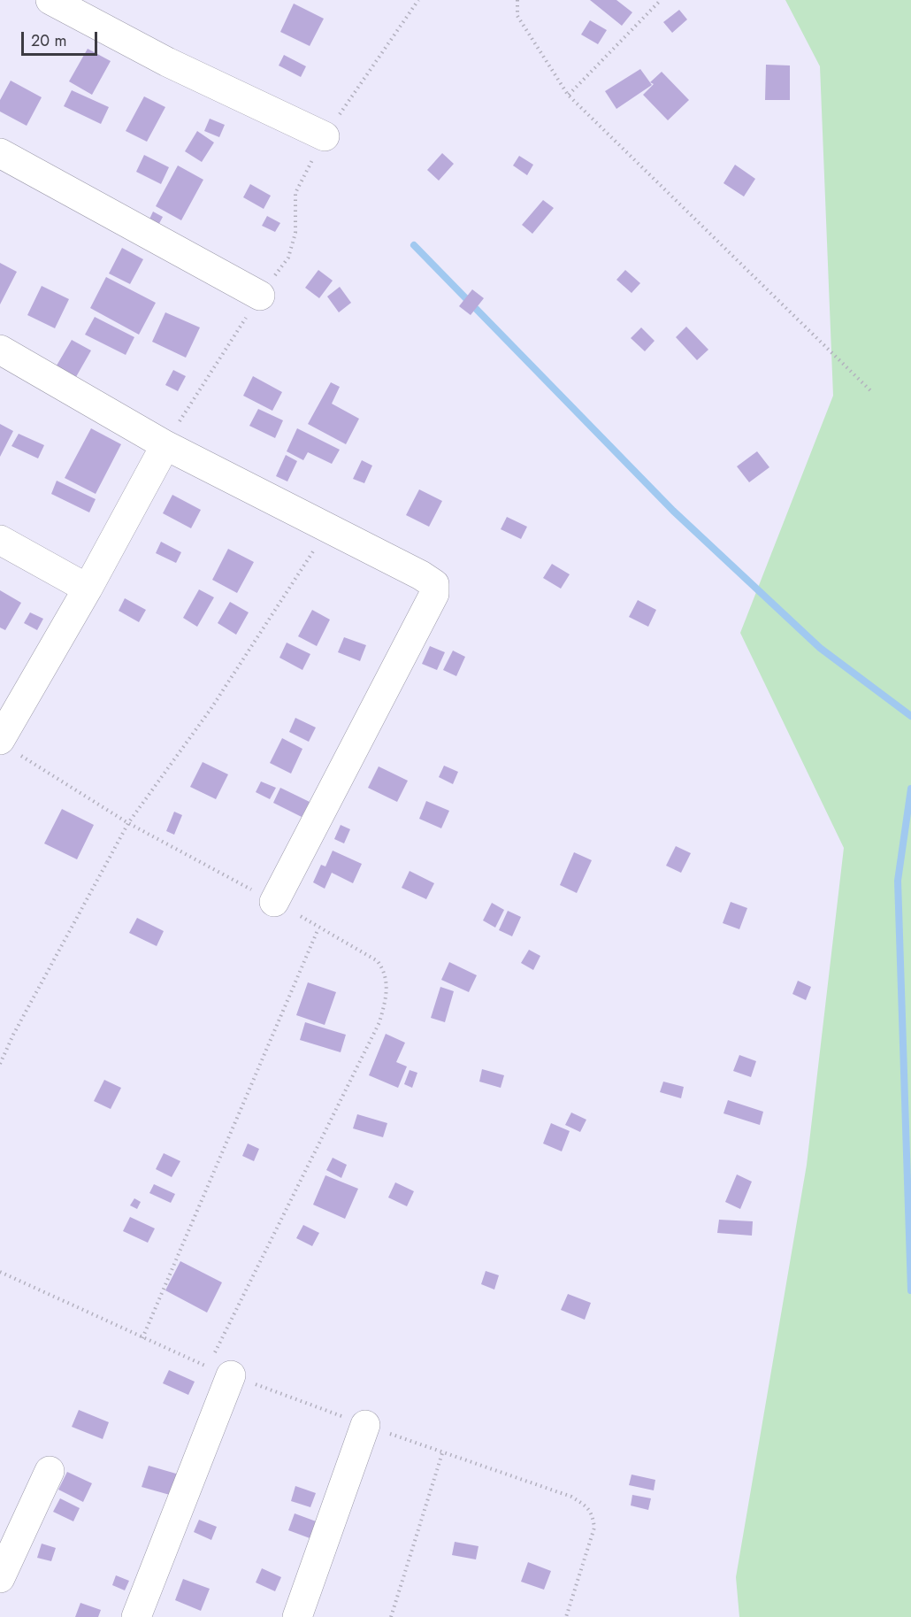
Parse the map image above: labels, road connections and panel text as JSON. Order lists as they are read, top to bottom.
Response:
{
  "scale_bar": "20 m"
}
